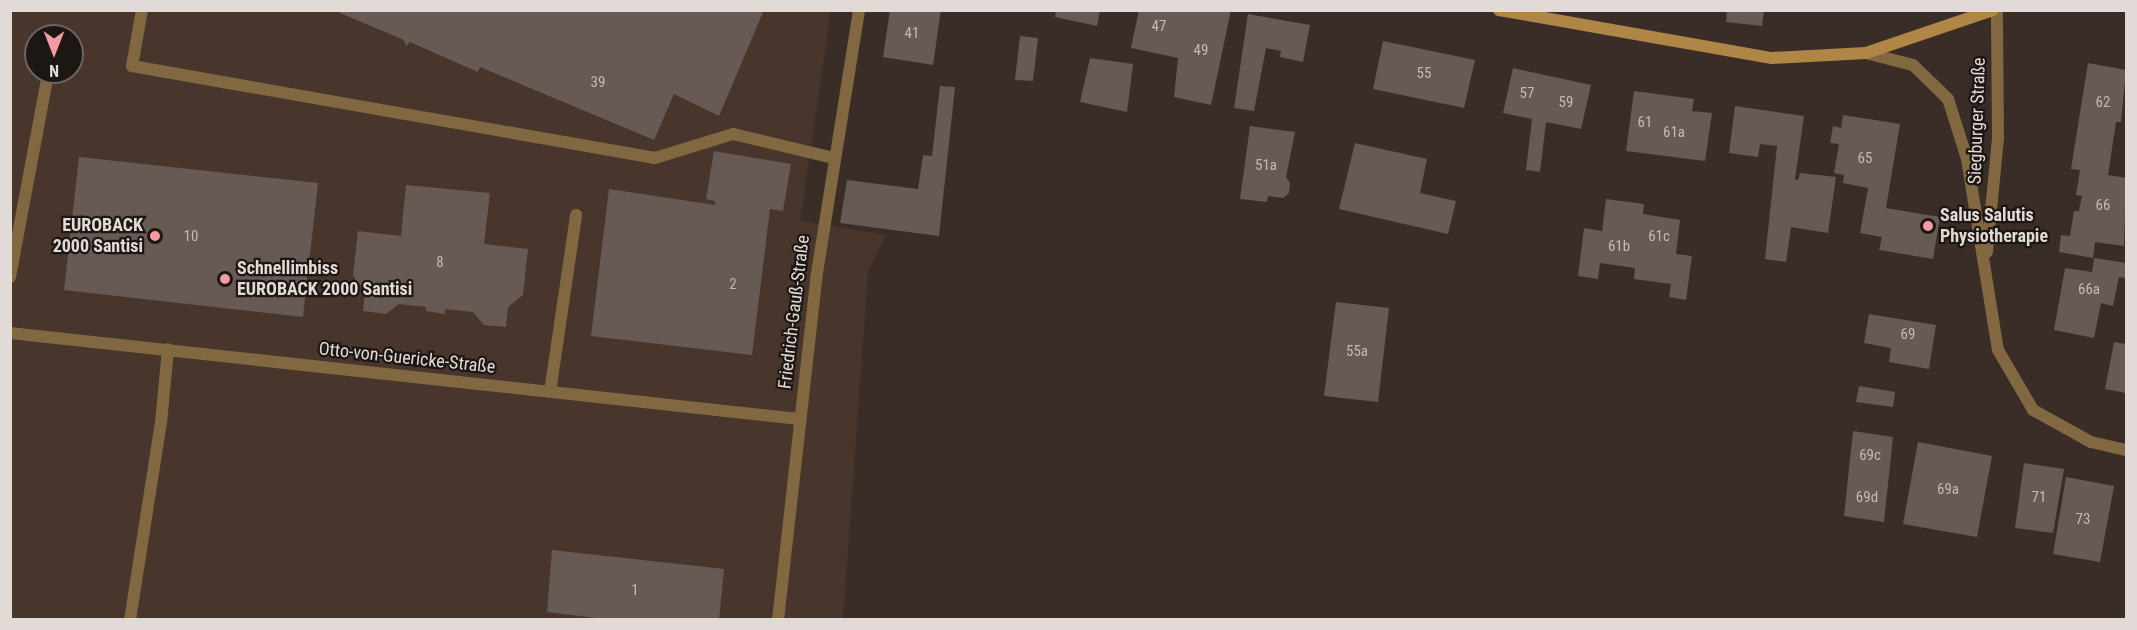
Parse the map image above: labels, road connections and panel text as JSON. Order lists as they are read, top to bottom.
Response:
{
  "streets": {
    "street": ["Siegburger Straße", "Friedrich-Gauß-Straße", "Otto-von-Guericke-Straße"]
  },
  "crossings": [
    ["Friedrich-Gauß-Straße", "Otto-von-Guericke-Straße"]
  ],
  "places": ["Salus Salutis Physiotherapie", "EUROBACK 2000 Santisi", "Schnellimbiss EUROBACK 2000 Santisi"],
  "house_numbers": [
    "47",
    "41",
    "49",
    "55",
    "39",
    "57",
    "59",
    "62",
    "61",
    "61a",
    "65",
    "51a",
    "66",
    "10",
    "61c",
    "61b",
    "8",
    "2",
    "66a",
    "69",
    "55a",
    "69c",
    "69a",
    "69d",
    "71",
    "73",
    "1"
  ],
  "north": "bottom"
}
